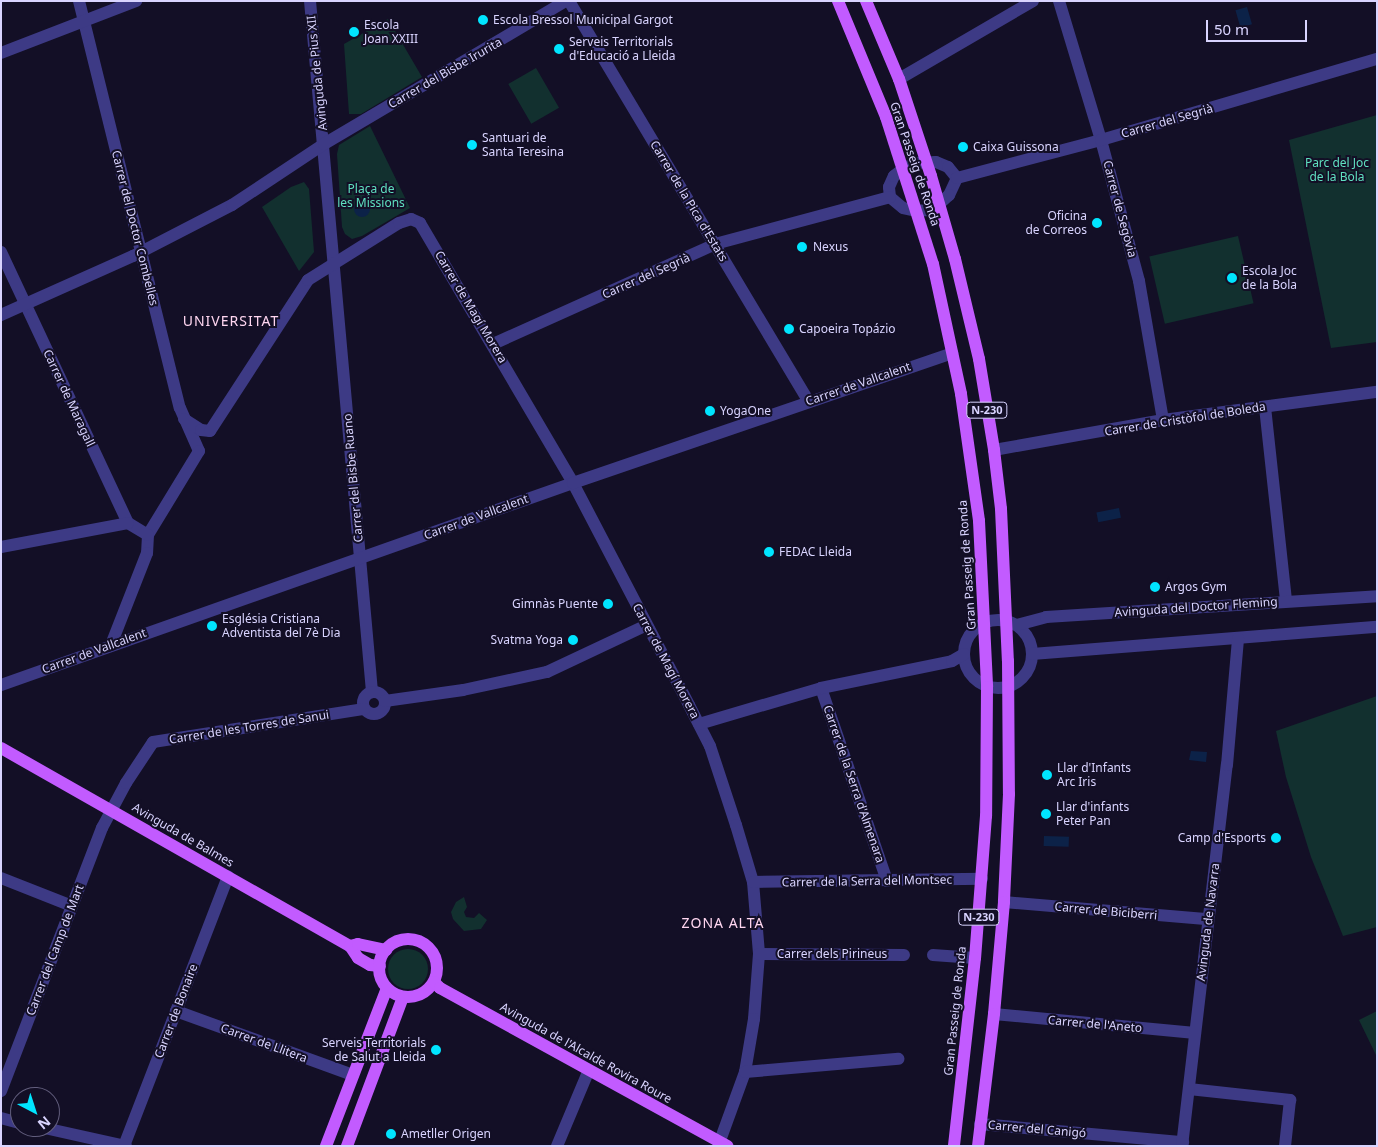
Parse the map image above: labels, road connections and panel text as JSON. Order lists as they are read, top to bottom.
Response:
{
  "streets": {
    "main road": [
      "Gran Passeig de Ronda",
      "N-230",
      "Avinguda de Balmes",
      "Avinguda de l'Alcalde Rovira Roure"
    ],
    "street": [
      "Avinguda de Pius XII",
      "Carrer del Bisbe Irurita",
      "Carrer del Segrià",
      "Carrer de la Pica d'Estats",
      "Carrer de Segòvia",
      "Carrer del Doctor Combelles",
      "Carrer de Magí Morera",
      "Carrer de Vallcalent",
      "Carrer de Maragall",
      "Carrer de Cristòfol de Boleda",
      "Carrer del Bisbe Ruano",
      "Avinguda del Doctor Fleming",
      "Carrer de les Torres de Sanui",
      "Carrer de la Serra d'Almenara",
      "Carrer de la Serra del Montsec",
      "Carrer de Biciberri",
      "Avinguda de Navarra",
      "Carrer del Camp de Mart",
      "Carrer dels Pirineus",
      "Carrer de Bonaire",
      "Carrer de l'Aneto",
      "Carrer de Llitera",
      "Carrer del Canigó"
    ]
  },
  "crossings": [
    ["Avinguda de Pius XII", "Carrer del Bisbe Irurita"],
    ["Carrer del Bisbe Irurita", "Carrer de la Pica d'Estats"],
    ["Carrer del Bisbe Irurita", "Carrer del Doctor Combelles"],
    ["Carrer del Bisbe Irurita", "Carrer de Maragall"],
    ["Carrer del Segrià", "Carrer de la Pica d'Estats"],
    ["Carrer del Segrià", "Carrer de Segòvia"],
    ["Carrer del Segrià", "Carrer de Magí Morera"],
    ["Gran Passeig de Ronda", "Carrer de Vallcalent"],
    ["Gran Passeig de Ronda", "Carrer de Cristòfol de Boleda"],
    ["Gran Passeig de Ronda", "Carrer de la Serra del Montsec"],
    ["Gran Passeig de Ronda", "Carrer de Biciberri"],
    ["Gran Passeig de Ronda", "Carrer de l'Aneto"],
    ["Gran Passeig de Ronda", "Carrer del Canigó"],
    ["Carrer de la Pica d'Estats", "Carrer de Vallcalent"],
    ["Carrer de Segòvia", "Carrer de Cristòfol de Boleda"],
    ["Carrer de Magí Morera", "Carrer de Vallcalent"],
    ["Carrer de Magí Morera", "Carrer del Bisbe Ruano"],
    ["Carrer de Magí Morera", "Carrer de la Serra del Montsec"],
    ["Carrer de Magí Morera", "Carrer dels Pirineus"],
    ["Carrer de Magí Morera", "Avinguda de l'Alcalde Rovira Roure"],
    ["Carrer de Vallcalent", "Carrer del Bisbe Ruano"],
    ["Carrer del Bisbe Ruano", "Carrer de les Torres de Sanui"],
    ["Carrer de les Torres de Sanui", "Avinguda de Balmes"],
    ["Carrer de les Torres de Sanui", "Carrer del Camp de Mart"],
    ["Carrer de la Serra d'Almenara", "Carrer de la Serra del Montsec"],
    ["Avinguda de Balmes", "Carrer del Camp de Mart"],
    ["Avinguda de Balmes", "Carrer de Bonaire"],
    ["Avinguda de Balmes", "Avinguda de l'Alcalde Rovira Roure"],
    ["Carrer de Biciberri", "Avinguda de Navarra"],
    ["Avinguda de Navarra", "Carrer de l'Aneto"],
    ["Avinguda de Navarra", "Carrer del Canigó"],
    ["Carrer de Bonaire", "Carrer de Llitera"]
  ],
  "districts": ["UNIVERSITAT", "ZONA ALTA"],
  "parks": ["Parc del Joc de la Bola", "Plaça de les Missions"],
  "places": [
    "Escola Bressol Municipal Gargot",
    "Escola Joan XXIII",
    "Serveis Territorials d'Educació a Lleida",
    "Santuari de Santa Teresina",
    "Caixa Guissona",
    "Oficina de Correos",
    "Nexus",
    "Escola Joc de la Bola",
    "Capoeira Topázio",
    "YogaOne",
    "FEDAC Lleida",
    "Argos Gym",
    "Gimnàs Puente",
    "Església Cristiana Adventista del 7è Dia",
    "Svatma Yoga",
    "Llar d'Infants Arc Iris",
    "Llar d'infants Peter Pan",
    "Camp d'Esports",
    "Serveis Territorials de Salut a Lleida",
    "Ametller Origen"
  ],
  "scale_bar": "50 m",
  "north": "bottom right"
}
